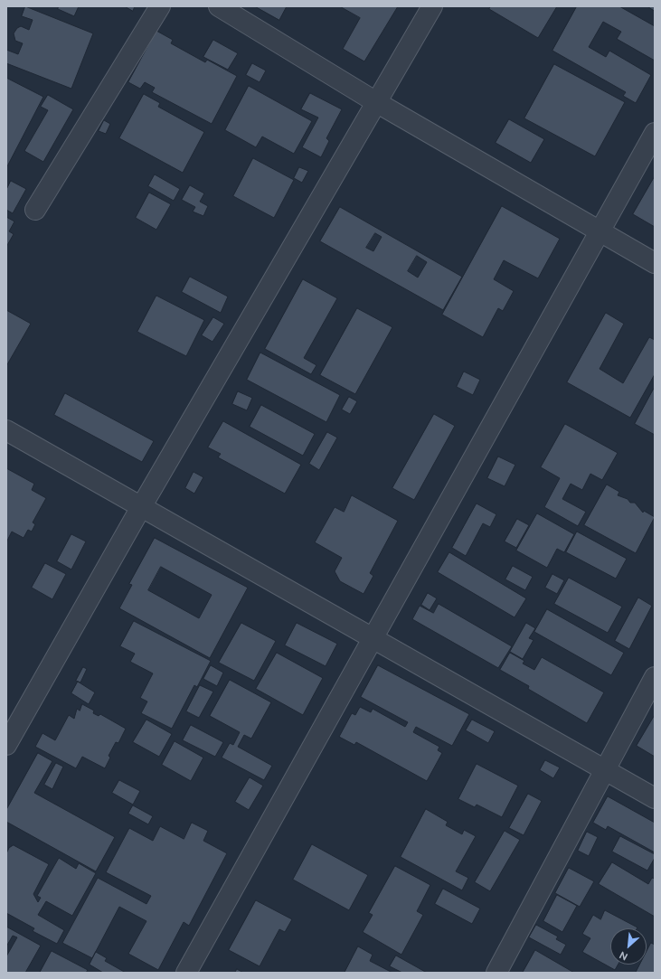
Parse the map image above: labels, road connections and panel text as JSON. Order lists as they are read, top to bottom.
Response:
{
  "north": "bottom left"
}
